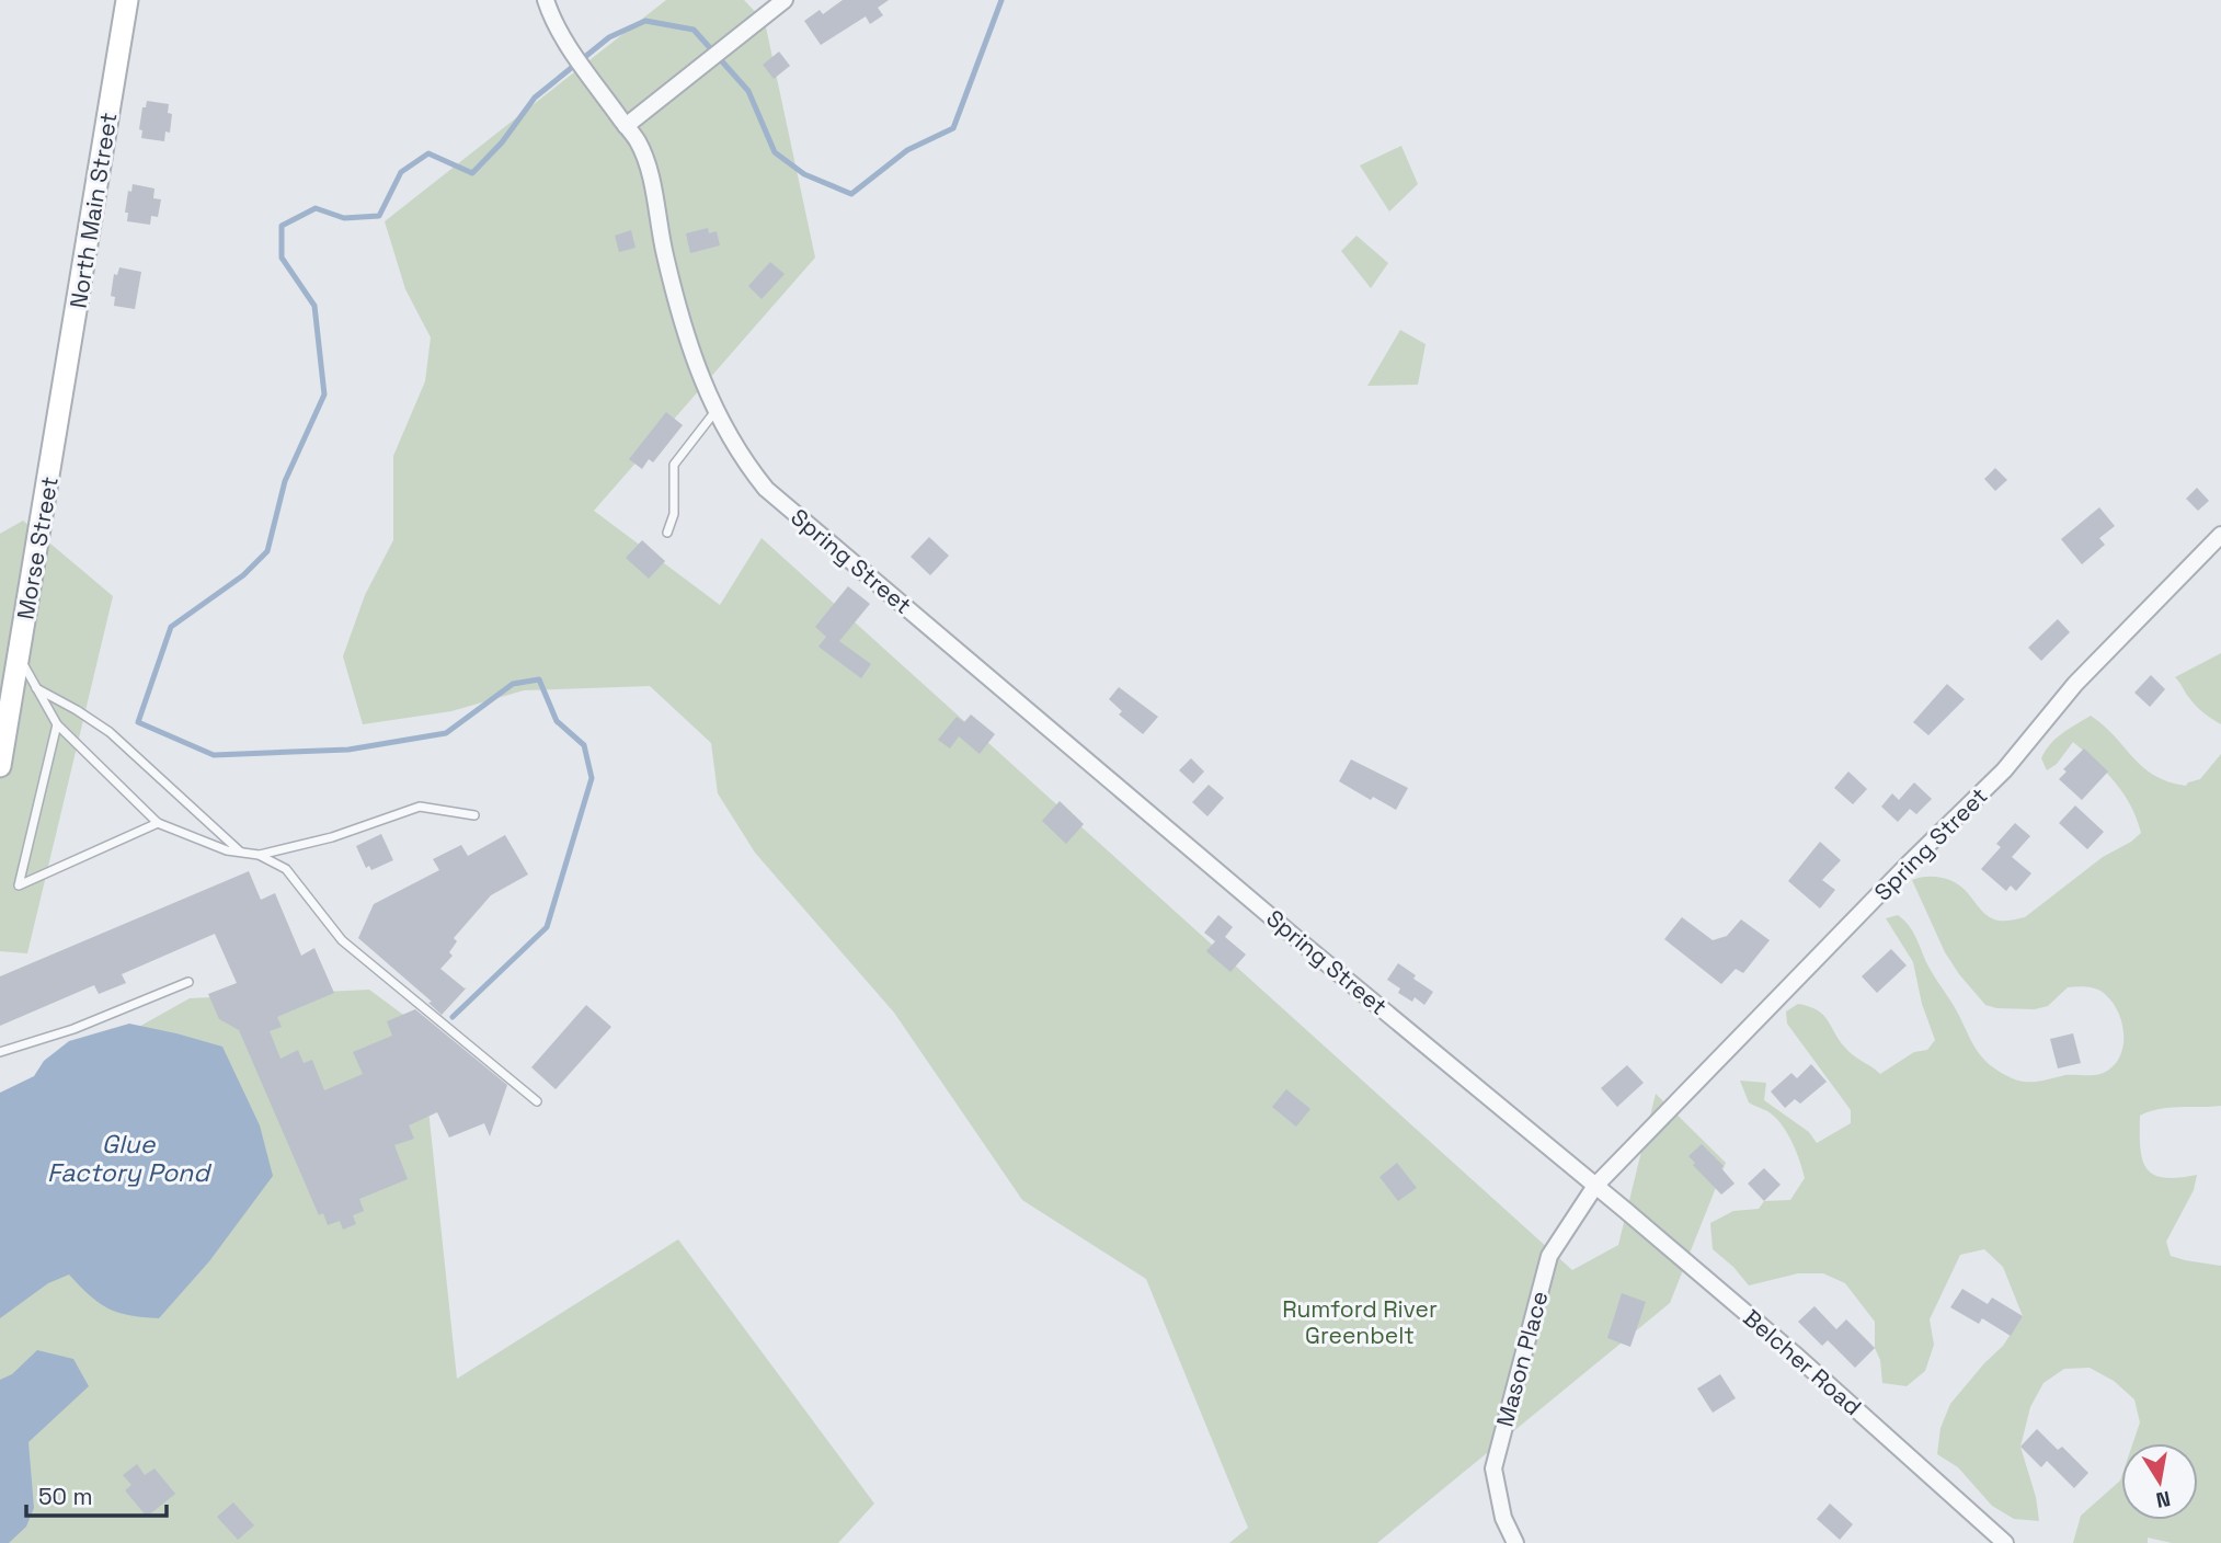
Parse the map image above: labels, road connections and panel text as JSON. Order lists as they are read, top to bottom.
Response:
{
  "streets": {
    "street": [
      "North Main Street",
      "Morse Street",
      "Spring Street",
      "Mason Place",
      "Belcher Road"
    ]
  },
  "crossings": [
    ["North Main Street", "Morse Street"],
    ["Spring Street", "Mason Place"],
    ["Spring Street", "Belcher Road"],
    ["Mason Place", "Belcher Road"]
  ],
  "water": ["Glue Factory Pond"],
  "parks": ["Rumford River Greenbelt"],
  "scale_bar": "50 m",
  "north": "bottom"
}
